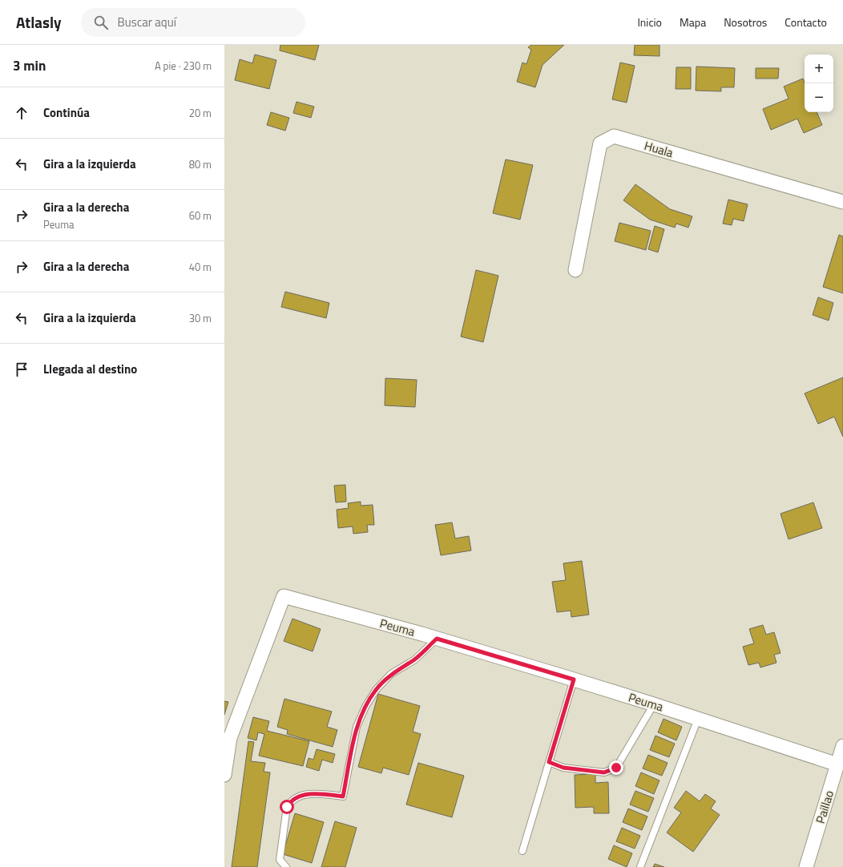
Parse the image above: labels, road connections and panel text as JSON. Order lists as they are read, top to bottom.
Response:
{
  "streets": {
    "street": ["Huala", "Peuma", "Paillao"]
  },
  "crossings": [
    ["Peuma", "Paillao"]
  ],
  "page": {
    "header": "Atlasly",
    "search": "Buscar aquí",
    "nav": [
      "Inicio",
      "Mapa",
      "Nosotros",
      "Contacto"
    ],
    "heading": ["3 min", "A pie · 230 m"],
    "map_buttons": ["+", "−"],
    "list": [
      ["Continúa", "20 m"],
      ["Gira a la izquierda", "80 m"],
      ["Gira a la derecha", "Peuma", "60 m"],
      ["Gira a la derecha", "40 m"],
      ["Gira a la izquierda", "30 m"],
      "Llegada al destino"
    ]
  }
}
